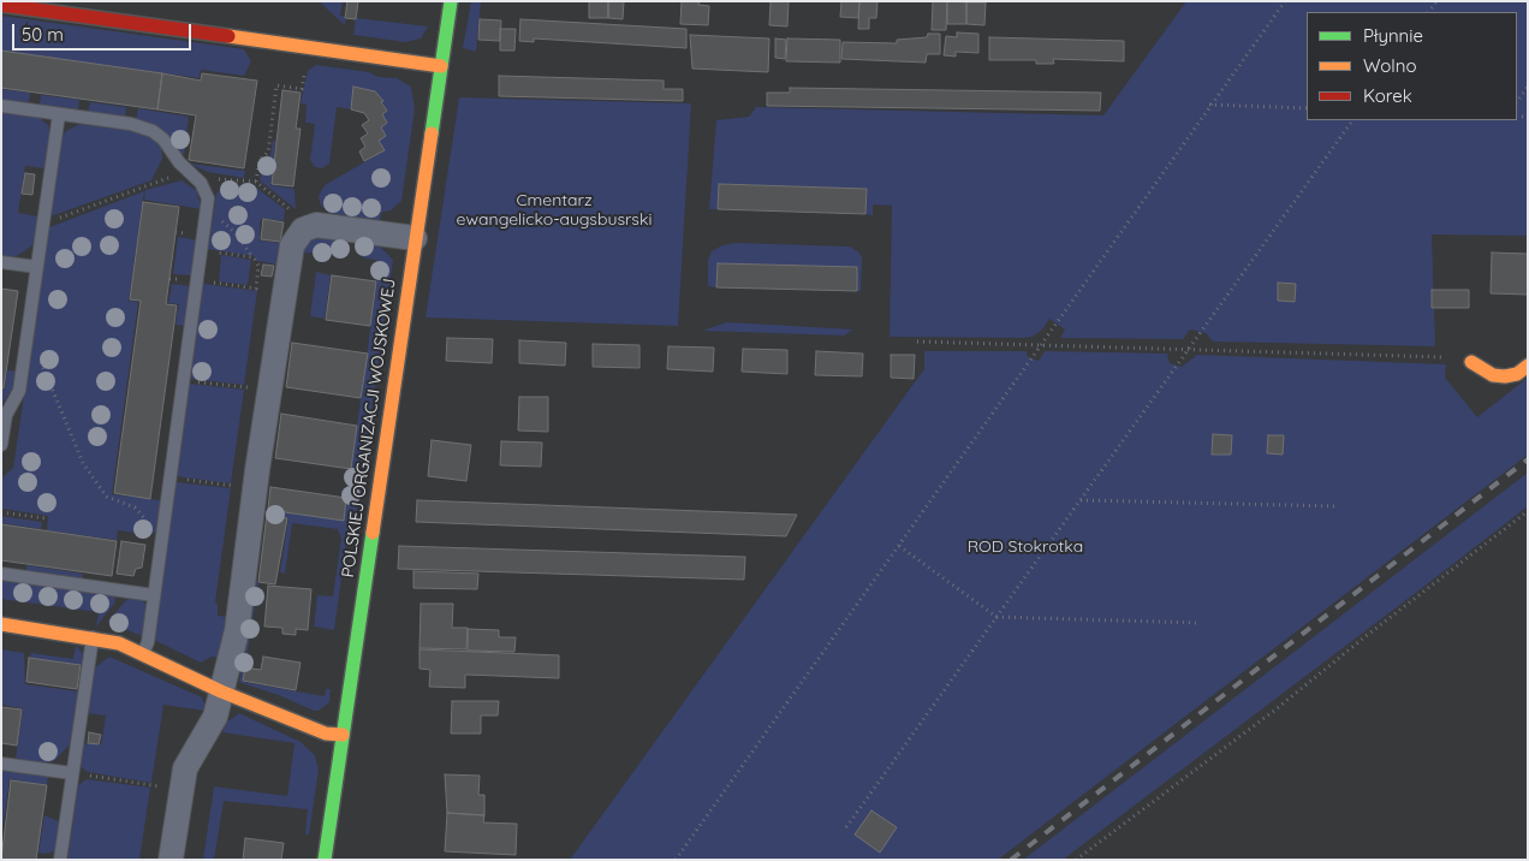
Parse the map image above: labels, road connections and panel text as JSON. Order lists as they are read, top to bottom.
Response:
{
  "streets": {
    "street": ["POLSKIEJ ORGANIZACJI WOJSKOWEJ"]
  },
  "parks": ["Cmentarz ewangelicko-augsbusrski", "ROD Stokrotka"],
  "legend": ["Płynnie", "Wolno", "Korek"],
  "scale_bar": "50 m"
}
